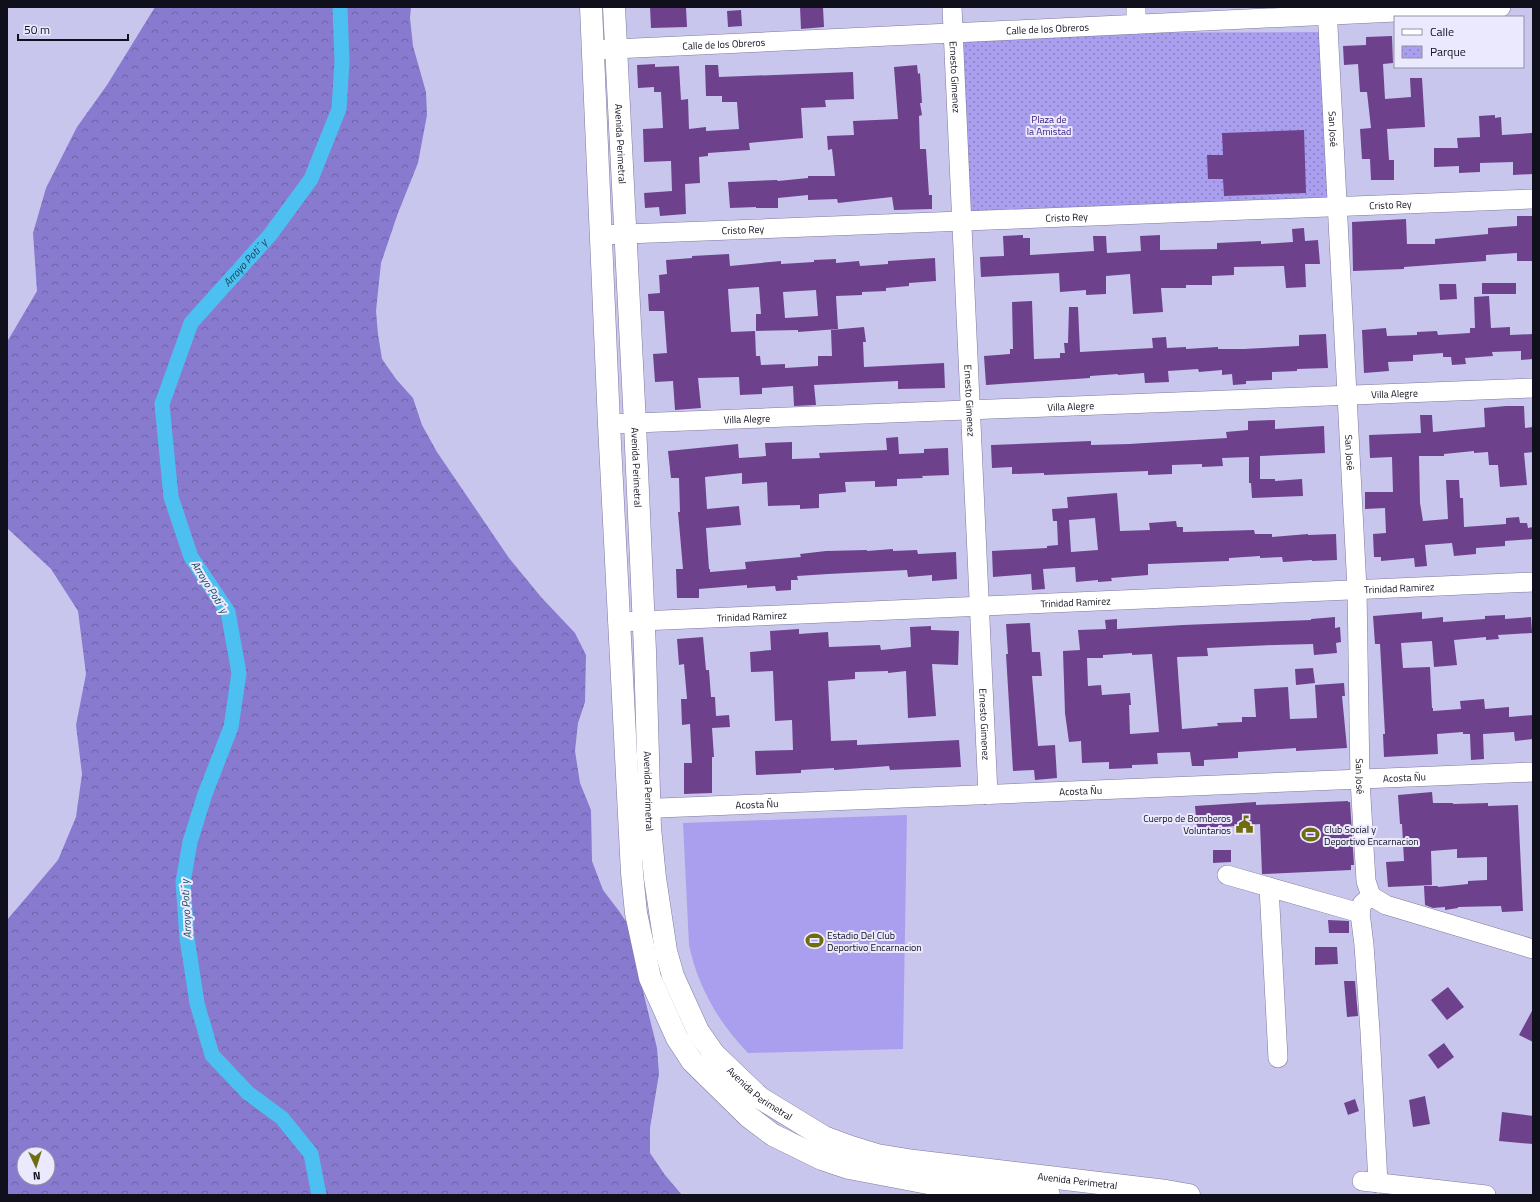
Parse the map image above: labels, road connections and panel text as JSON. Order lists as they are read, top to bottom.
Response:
{
  "streets": {
    "main road": ["Avenida Perimetral"],
    "street": [
      "Calle de los Obreros",
      "Ernesto Gimenez",
      "San José",
      "Cristo Rey",
      "Villa Alegre",
      "Trinidad Ramirez",
      "Acosta Ñu"
    ]
  },
  "crossings": [
    ["Calle de los Obreros", "Ernesto Gimenez"],
    ["Calle de los Obreros", "San José"],
    ["Calle de los Obreros", "Avenida Perimetral"],
    ["Ernesto Gimenez", "Cristo Rey"],
    ["Ernesto Gimenez", "Villa Alegre"],
    ["Ernesto Gimenez", "Trinidad Ramirez"],
    ["Ernesto Gimenez", "Acosta Ñu"],
    ["San José", "Cristo Rey"],
    ["San José", "Villa Alegre"],
    ["San José", "Trinidad Ramirez"],
    ["San José", "Acosta Ñu"],
    ["Avenida Perimetral", "Cristo Rey"],
    ["Avenida Perimetral", "Villa Alegre"],
    ["Avenida Perimetral", "Trinidad Ramirez"],
    ["Avenida Perimetral", "Acosta Ñu"]
  ],
  "water": ["Arroyo Poti´y"],
  "parks": ["Plaza de la Amistad"],
  "places": {
    "public building": ["Cuerpo de Bomberos Voluntarios"],
    "sports": ["Club Social y Deportivo Encarnacion", "Estadio Del Club Deportivo Encarnacion"]
  },
  "legend": ["Calle", "Parque"],
  "scale_bar": "50 m",
  "north": "bottom"
}
